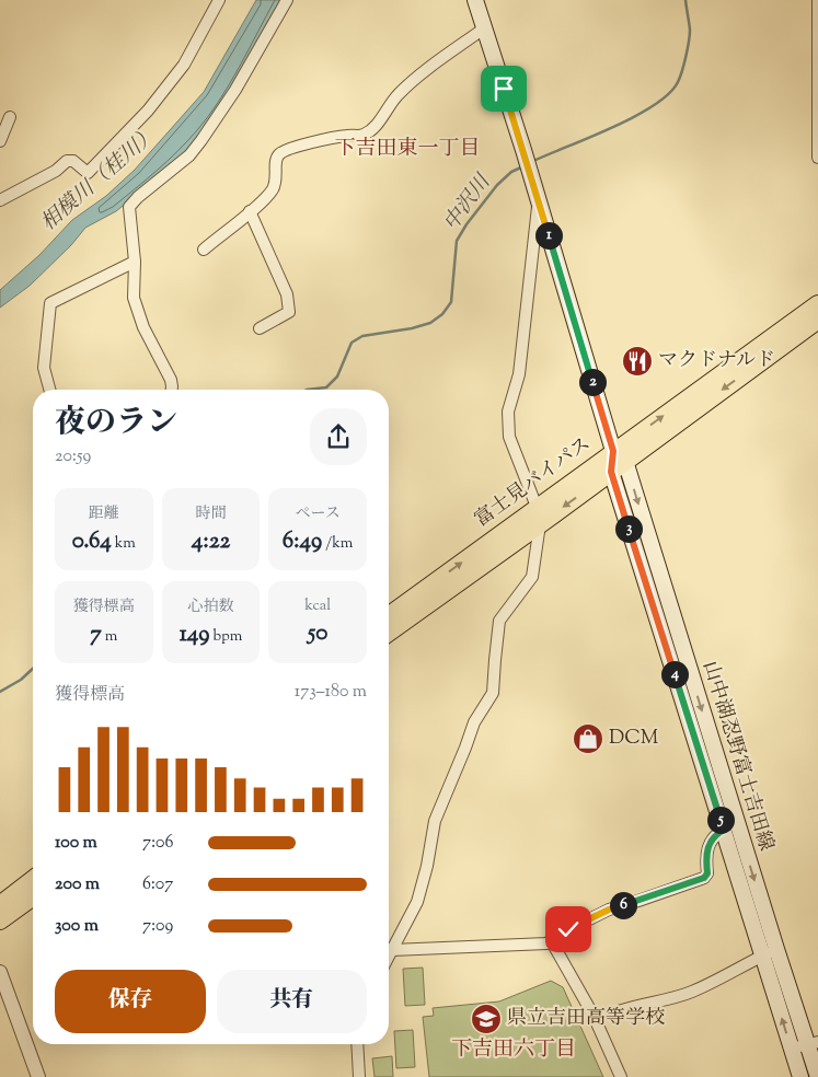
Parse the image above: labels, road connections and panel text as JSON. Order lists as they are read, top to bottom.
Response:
{
  "streets": {
    "highway": ["富士見バイパス"],
    "main road": ["山中湖忍野富士吉田線"]
  },
  "crossings": [
    ["富士見バイパス", "山中湖忍野富士吉田線"]
  ],
  "districts": ["下吉田東一丁目", "下吉田六丁目"],
  "water": ["相模川（桂川）", "中沢川"],
  "places": {
    "restaurant": ["マクドナルド"],
    "shop": ["DCM"],
    "school or university": ["県立吉田高等学校"]
  },
  "page": {
    "pins": [
      "1",
      "2",
      "3",
      "4",
      "5",
      "6"
    ],
    "heading": ["夜のラン", "20:59"],
    "stats": [
      ["距離", "0.64 km"],
      ["時間", "4:22"],
      ["ペース", "6:49 /km"],
      ["獲得標高", "7 m"],
      ["心拍数", "149 bpm"],
      ["kcal", "50"]
    ],
    "chart": ["獲得標高", "173–180 m"],
    "list": [
      {
        "name": "100 m",
        "note": "7:06"
      },
      {
        "name": "200 m",
        "note": "6:07"
      },
      {
        "name": "300 m",
        "note": "7:09"
      }
    ],
    "buttons": ["保存", "共有"]
  }
}
